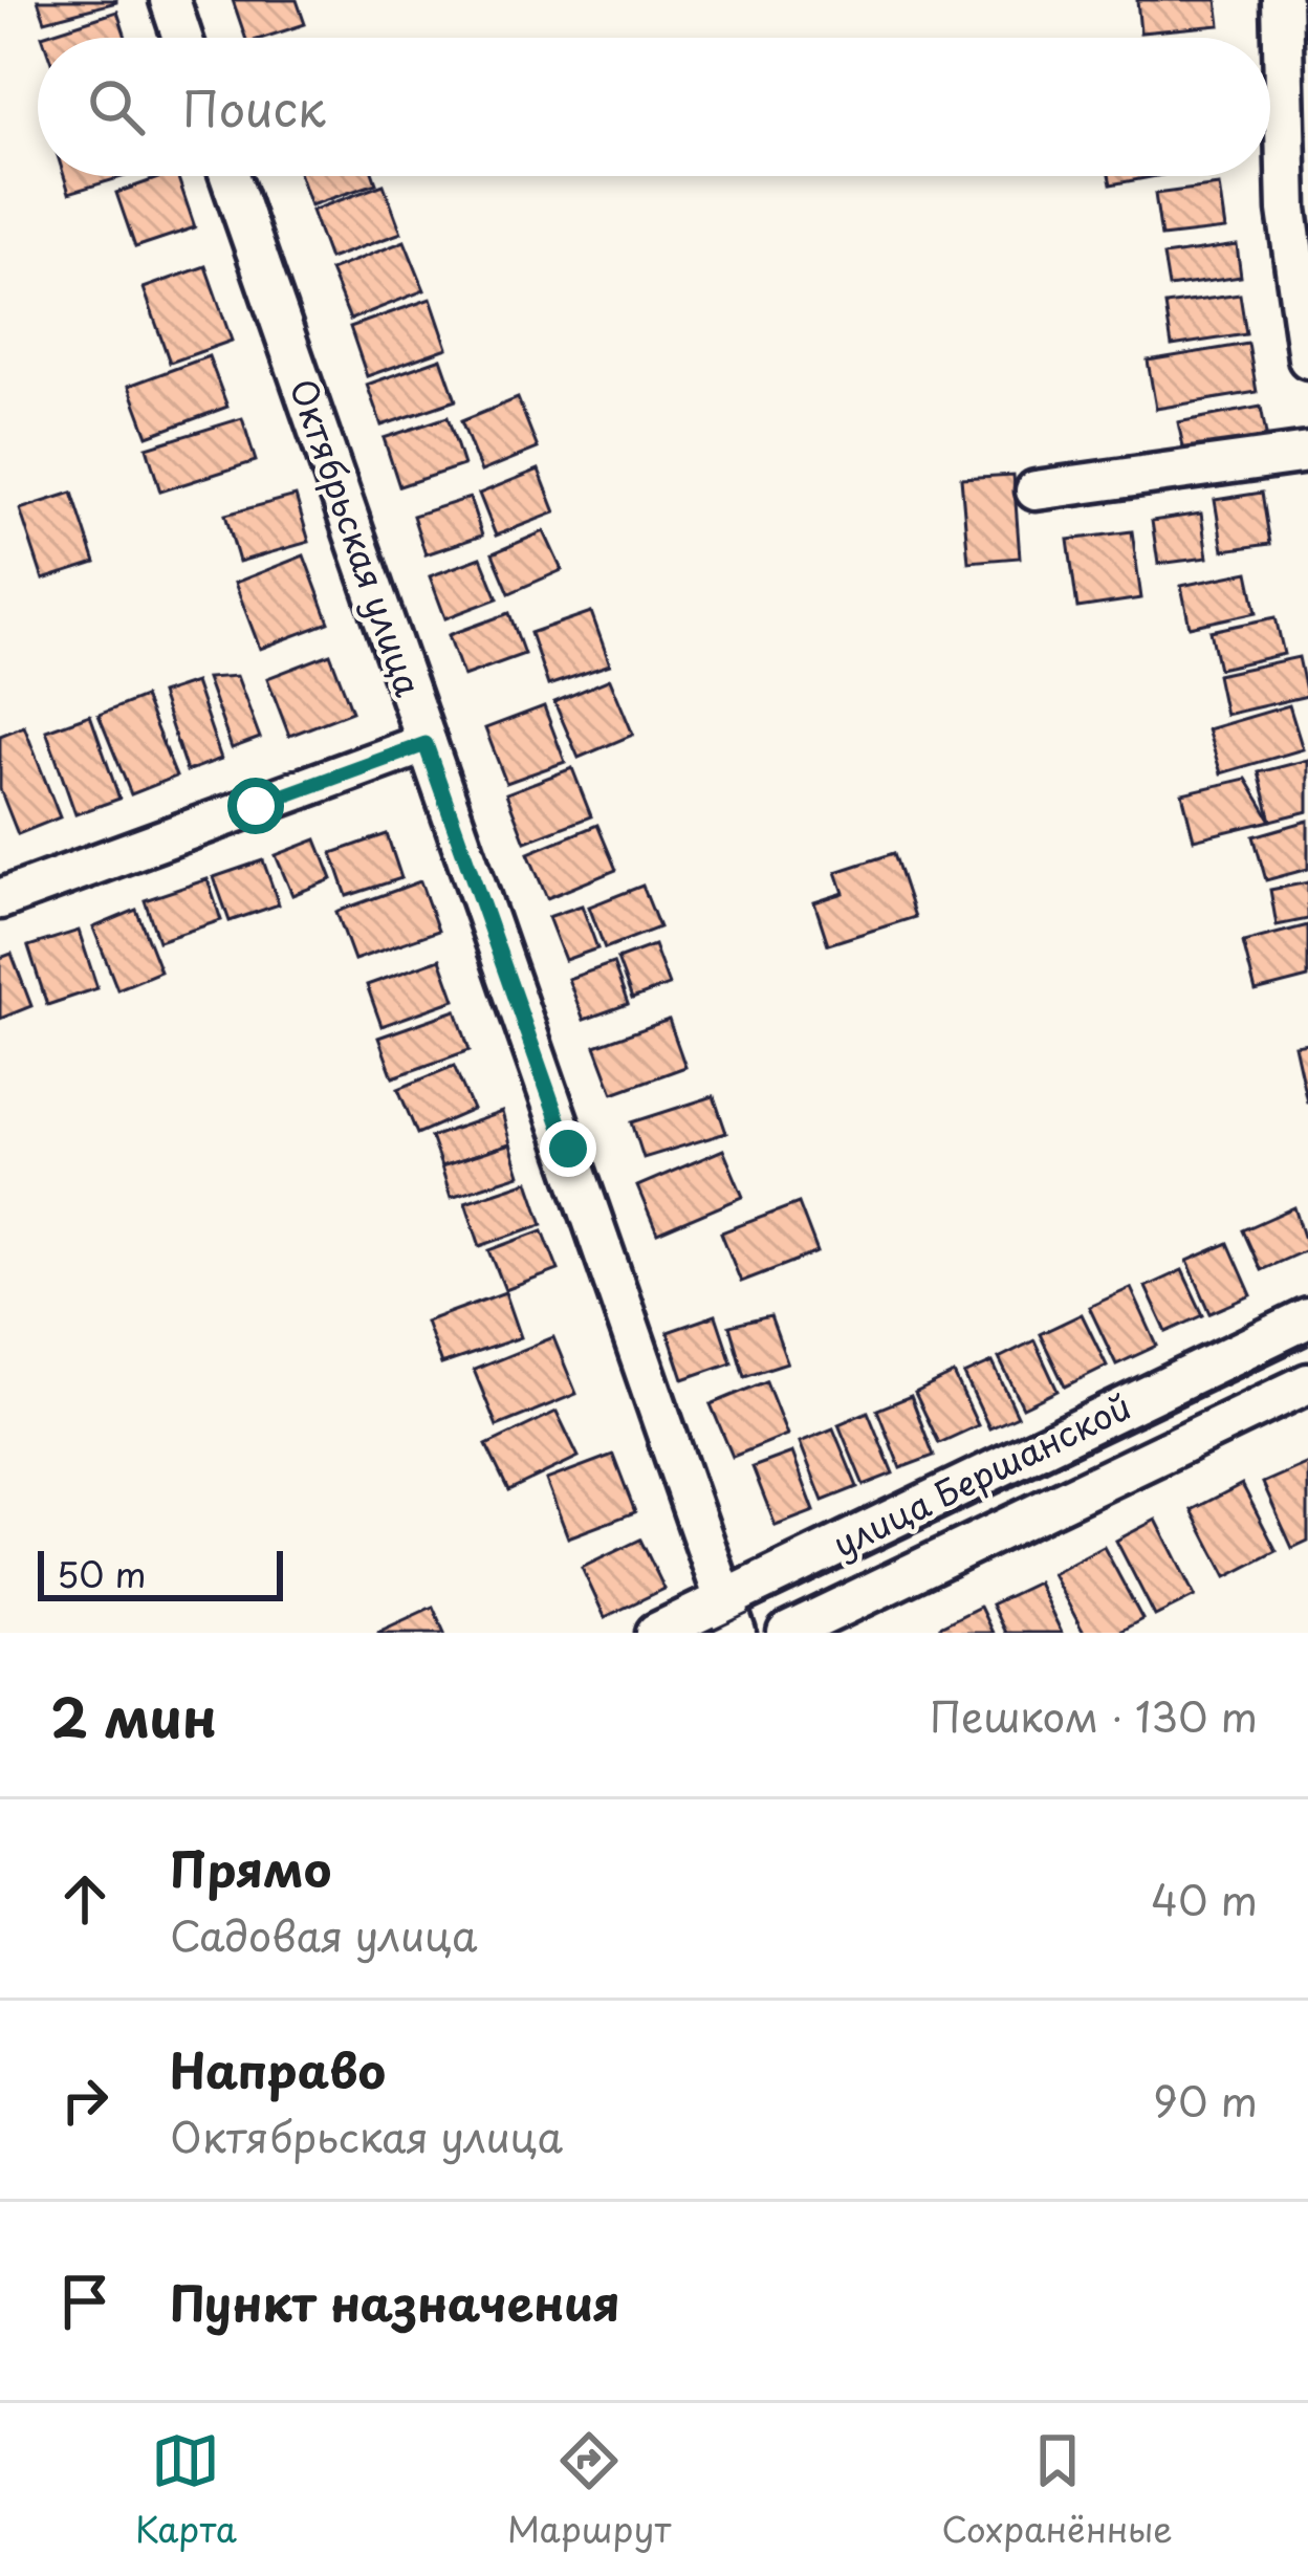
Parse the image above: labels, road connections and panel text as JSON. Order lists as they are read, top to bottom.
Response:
{
  "streets": {
    "street": ["Октябрьская улица", "улица Бершанской"]
  },
  "crossings": [
    ["Октябрьская улица", "улица Бершанской"]
  ],
  "scale_bar": "50 m",
  "page": {
    "search": "Поиск",
    "scale": "50 m",
    "heading": ["2 мин", "Пешком · 130 m"],
    "list": [
      ["Прямо", "Садовая улица", "40 m"],
      ["Направо", "Октябрьская улица", "90 m"],
      "Пункт назначения"
    ],
    "nav": ["Карта", "Маршрут", "Сохранённые"]
  }
}
